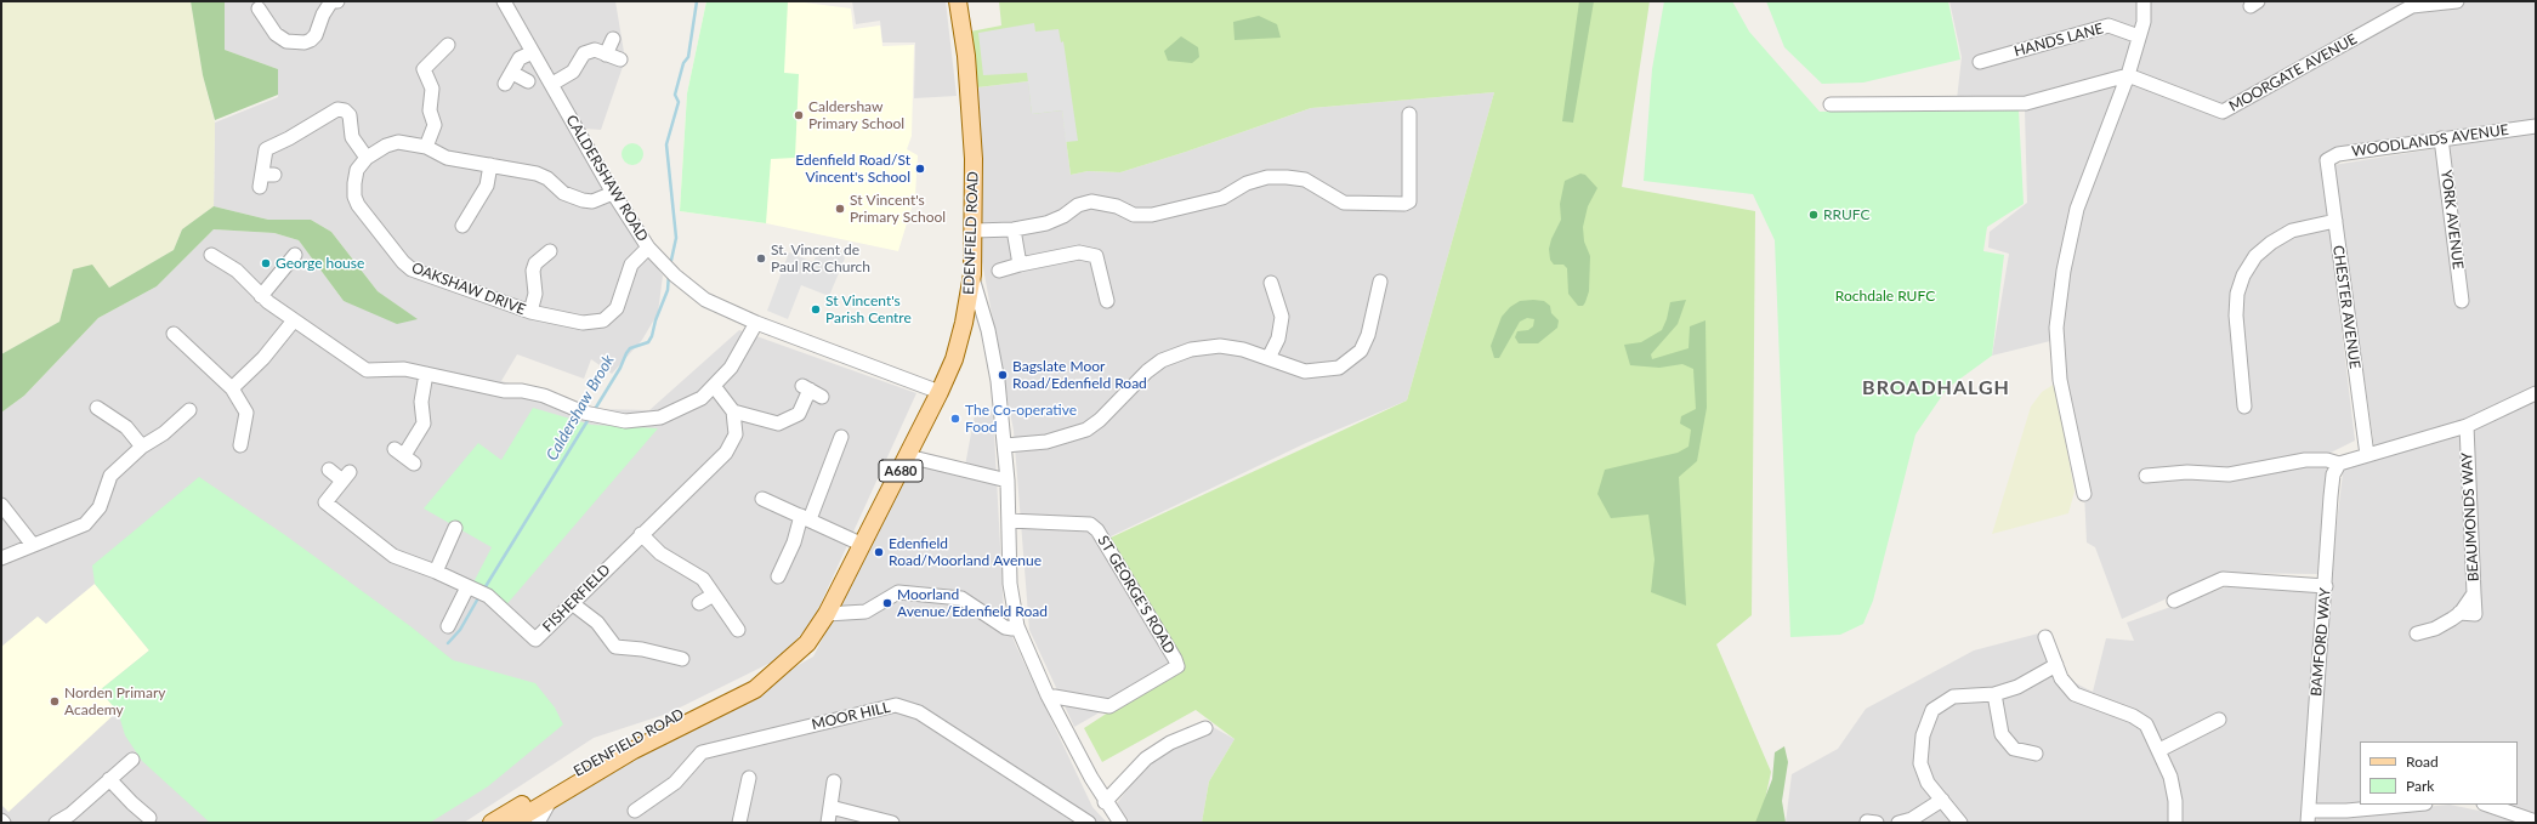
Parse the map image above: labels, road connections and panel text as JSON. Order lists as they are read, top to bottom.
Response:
{
  "streets": {
    "main road": ["EDENFIELD ROAD", "A680"],
    "street": [
      "HANDS LANE",
      "MOORGATE AVENUE",
      "WOODLANDS AVENUE",
      "CALDERSHAW ROAD",
      "YORK AVENUE",
      "OAKSHAW DRIVE",
      "CHESTER AVENUE",
      "BEAUMONDS WAY",
      "ST GEORGE'S ROAD",
      "FISHERFIELD",
      "BAMFORD WAY",
      "MOOR HILL"
    ]
  },
  "crossings": [
    ["WOODLANDS AVENUE", "YORK AVENUE"],
    ["WOODLANDS AVENUE", "CHESTER AVENUE"],
    ["CALDERSHAW ROAD", "EDENFIELD ROAD"],
    ["CALDERSHAW ROAD", "OAKSHAW DRIVE"]
  ],
  "districts": ["BROADHALGH"],
  "water": ["Caldershaw Brook"],
  "parks": ["Rochdale RUFC"],
  "places": [
    "Caldershaw Primary School",
    "Edenfield Road/St Vincent's School",
    "St Vincent's Primary School",
    "RRUFC",
    "St. Vincent de Paul RC Church",
    "George house",
    "St Vincent's Parish Centre",
    "Bagslate Moor Road/Edenfield Road",
    "The Co-operative Food",
    "Edenfield Road/Moorland Avenue",
    "Moorland Avenue/Edenfield Road",
    "Norden Primary Academy"
  ],
  "legend": ["Road", "Park"]
}
